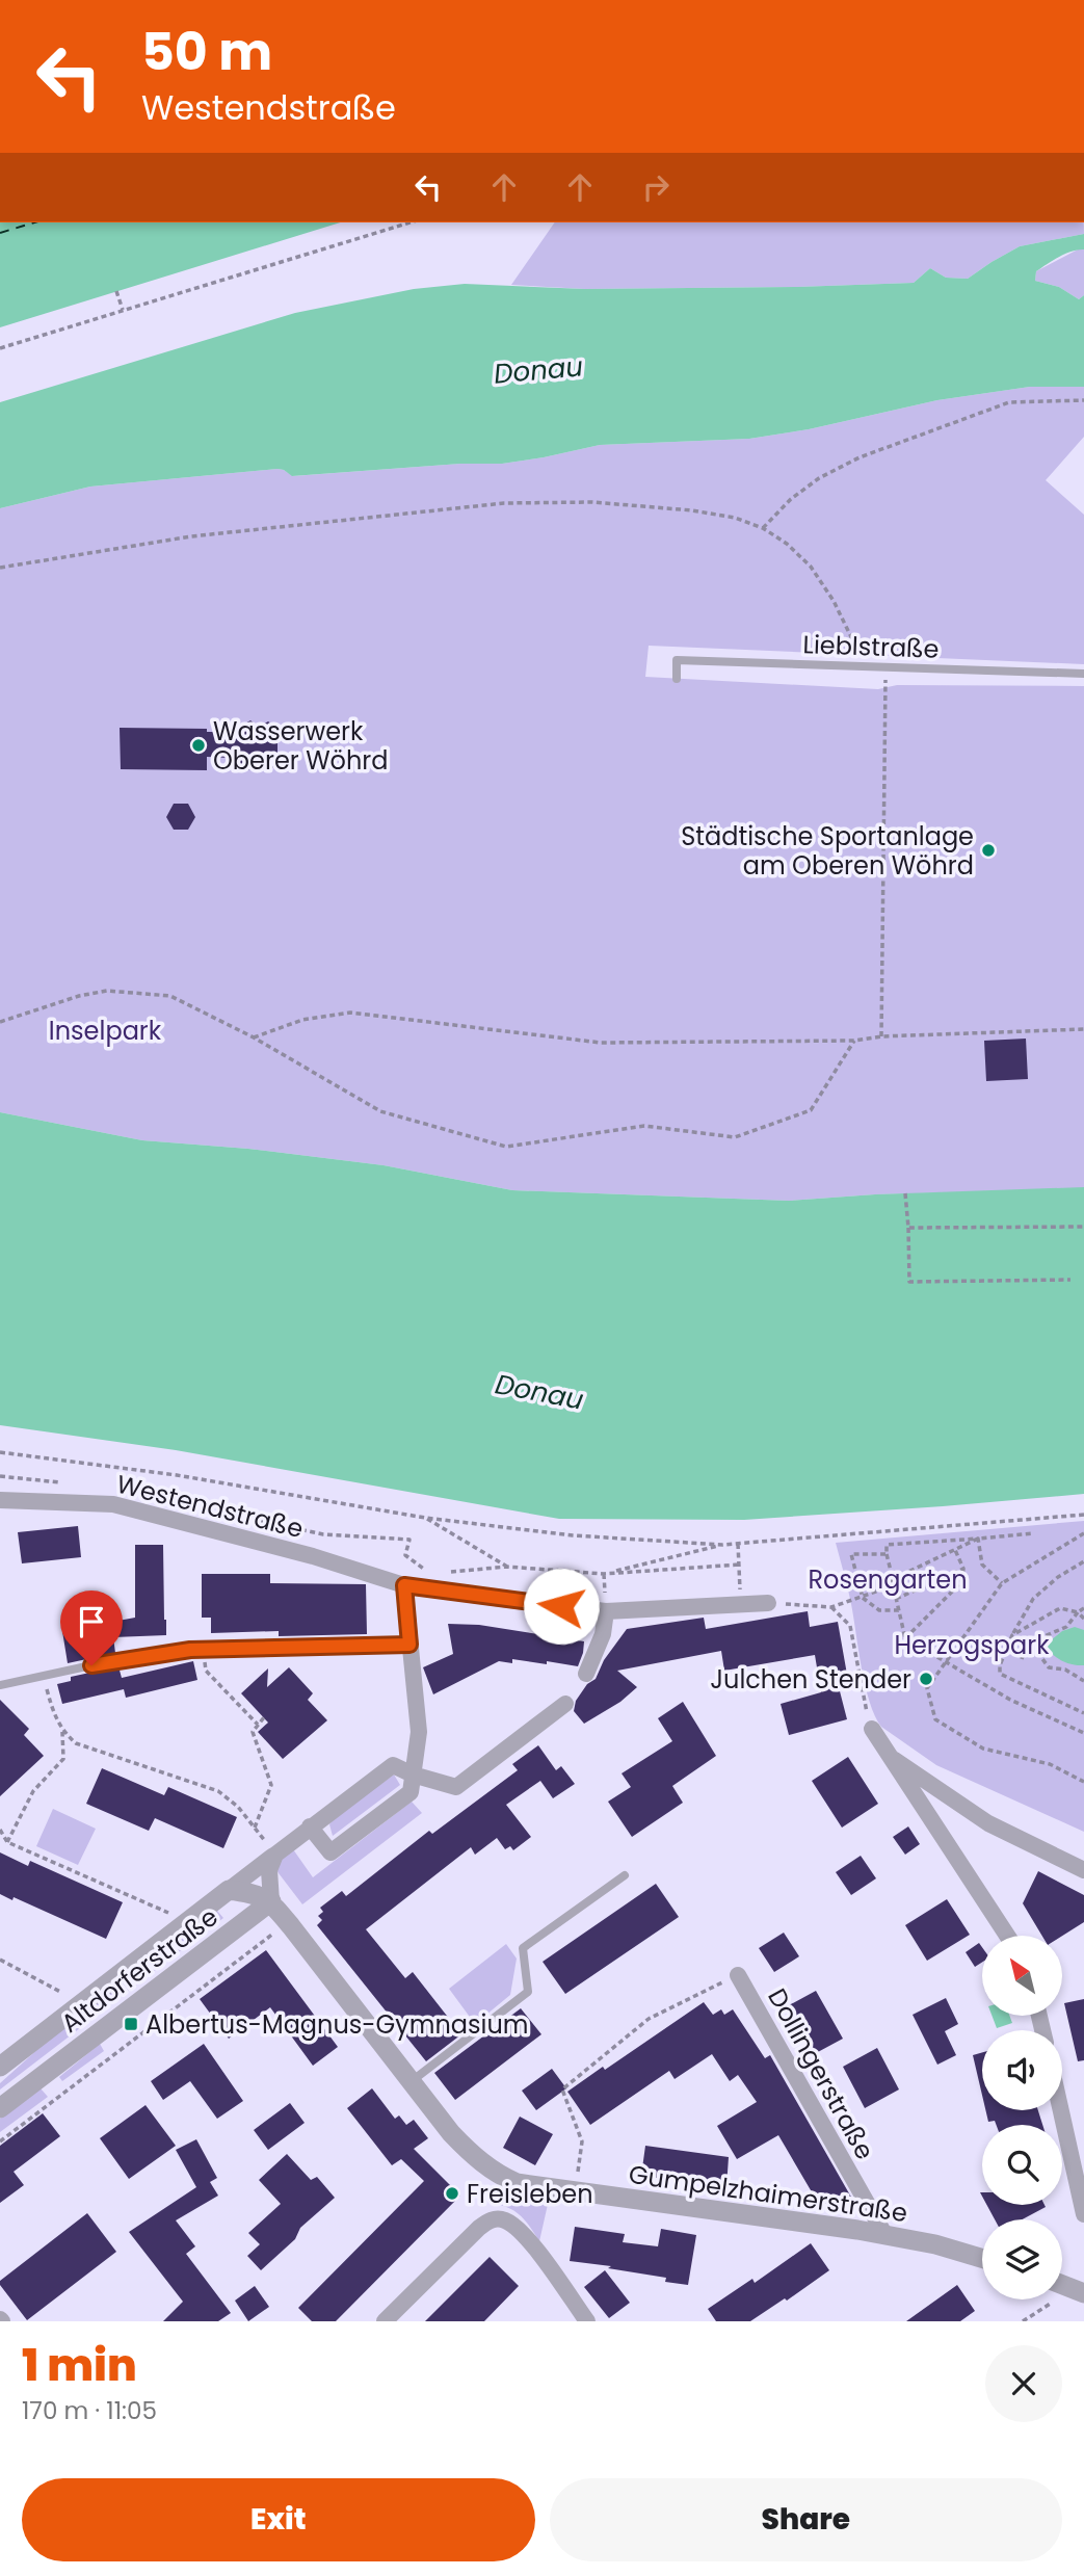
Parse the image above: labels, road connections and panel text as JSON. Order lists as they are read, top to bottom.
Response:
{
  "streets": {
    "street": [
      "Westendstraße",
      "Altdorferstraße",
      "Dollingerstraße",
      "Gumpelzhaimerstraße"
    ],
    "lane": ["Lieblstraße"]
  },
  "crossings": [
    ["Altdorferstraße", "Gumpelzhaimerstraße"],
    ["Dollingerstraße", "Gumpelzhaimerstraße"]
  ],
  "water": ["Donau"],
  "parks": ["Inselpark", "Rosengarten", "Herzogspark"],
  "places": {
    "other": [
      "Wasserwerk Oberer Wöhrd",
      "Städtische Sportanlage am Oberen Wöhrd",
      "Julchen Stender",
      "Freisleben"
    ],
    "transit": ["Albertus-Magnus-Gymnasium"]
  },
  "north": "top left",
  "page": {
    "turn": ["50 m", "Westendstraße"],
    "heading": ["1 min", "170 m · 11:05"],
    "buttons": ["Exit", "Share"]
  }
}
